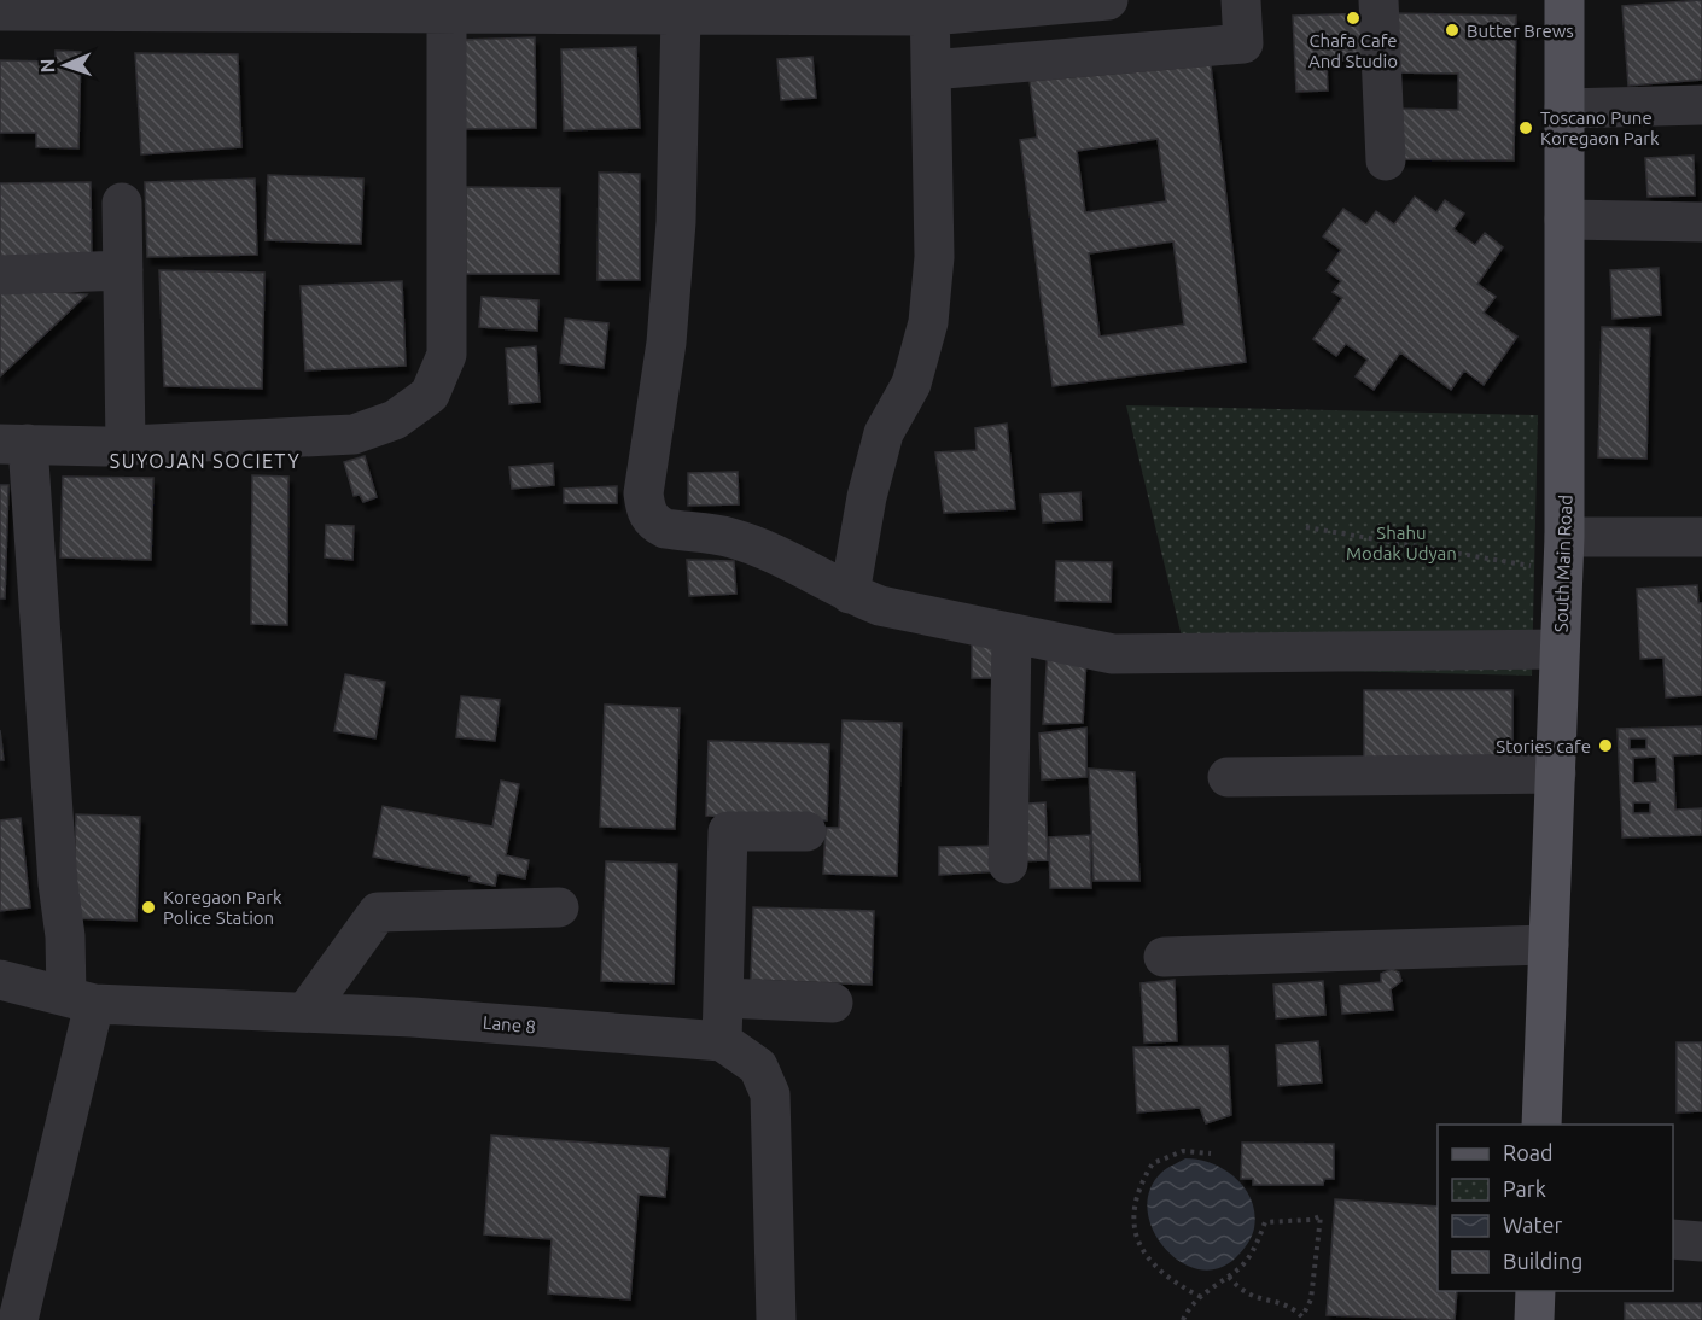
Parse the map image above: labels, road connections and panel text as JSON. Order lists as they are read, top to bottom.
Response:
{
  "streets": {
    "main road": ["South Main Road"],
    "street": ["Lane 8"]
  },
  "districts": ["SUYOJAN SOCIETY"],
  "parks": ["Shahu Modak Udyan"],
  "places": [
    "Chafa Cafe And Studio",
    "Butter Brews",
    "Toscano Pune Koregaon Park",
    "Stories cafe",
    "Koregaon Park Police Station"
  ],
  "legend": [
    "Road",
    "Park",
    "Water",
    "Building"
  ],
  "north": "left"
}
